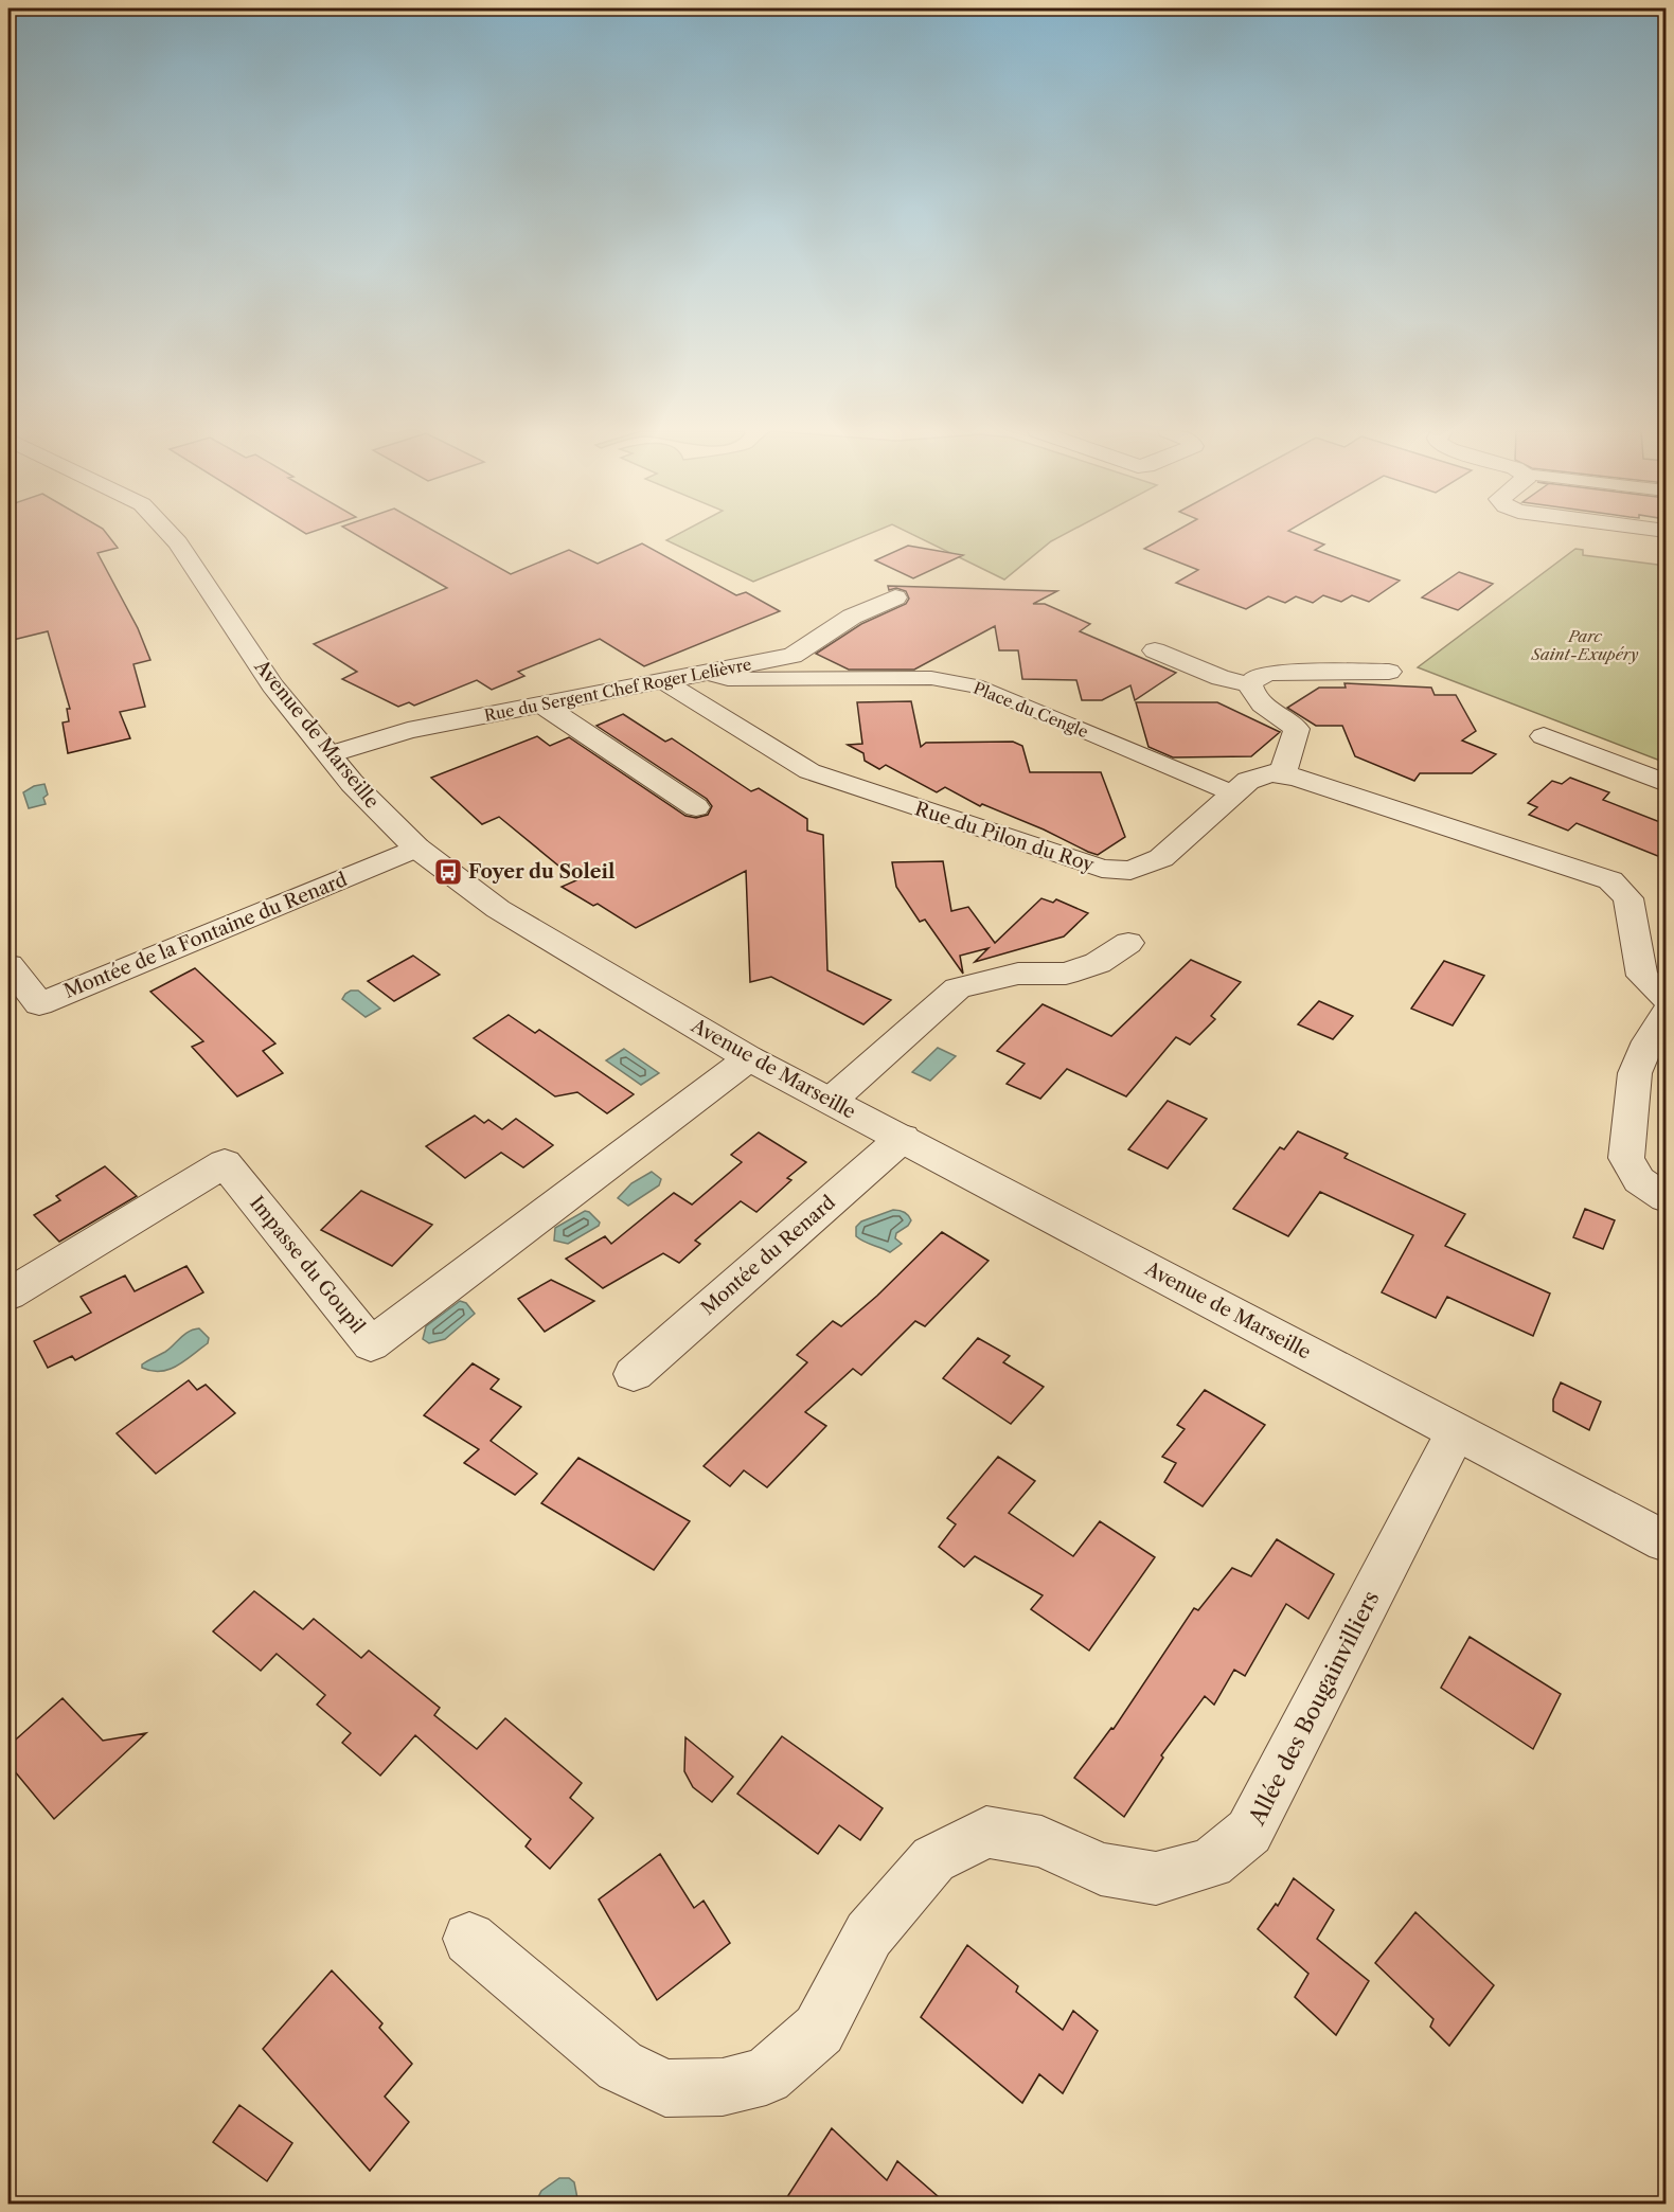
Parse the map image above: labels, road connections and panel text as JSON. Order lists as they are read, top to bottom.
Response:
{
  "streets": {
    "street": [
      "Rue du Sergent Chef Roger Lelièvre",
      "Place du Cengle",
      "Avenue de Marseille",
      "Rue du Pilon du Roy",
      "Montée de la Fontaine du Renard",
      "Montée du Renard",
      "Impasse du Goupil",
      "Allée des Bougainvilliers"
    ]
  },
  "crossings": [
    ["Rue du Sergent Chef Roger Lelièvre", "Place du Cengle"],
    ["Rue du Sergent Chef Roger Lelièvre", "Avenue de Marseille"],
    ["Rue du Sergent Chef Roger Lelièvre", "Rue du Pilon du Roy"],
    ["Place du Cengle", "Rue du Pilon du Roy"],
    ["Avenue de Marseille", "Montée de la Fontaine du Renard"],
    ["Avenue de Marseille", "Montée du Renard"],
    ["Avenue de Marseille", "Impasse du Goupil"],
    ["Avenue de Marseille", "Allée des Bougainvilliers"]
  ],
  "parks": ["Parc Saint-Exupéry"],
  "places": {
    "bus stop": ["Foyer du Soleil"]
  }
}
